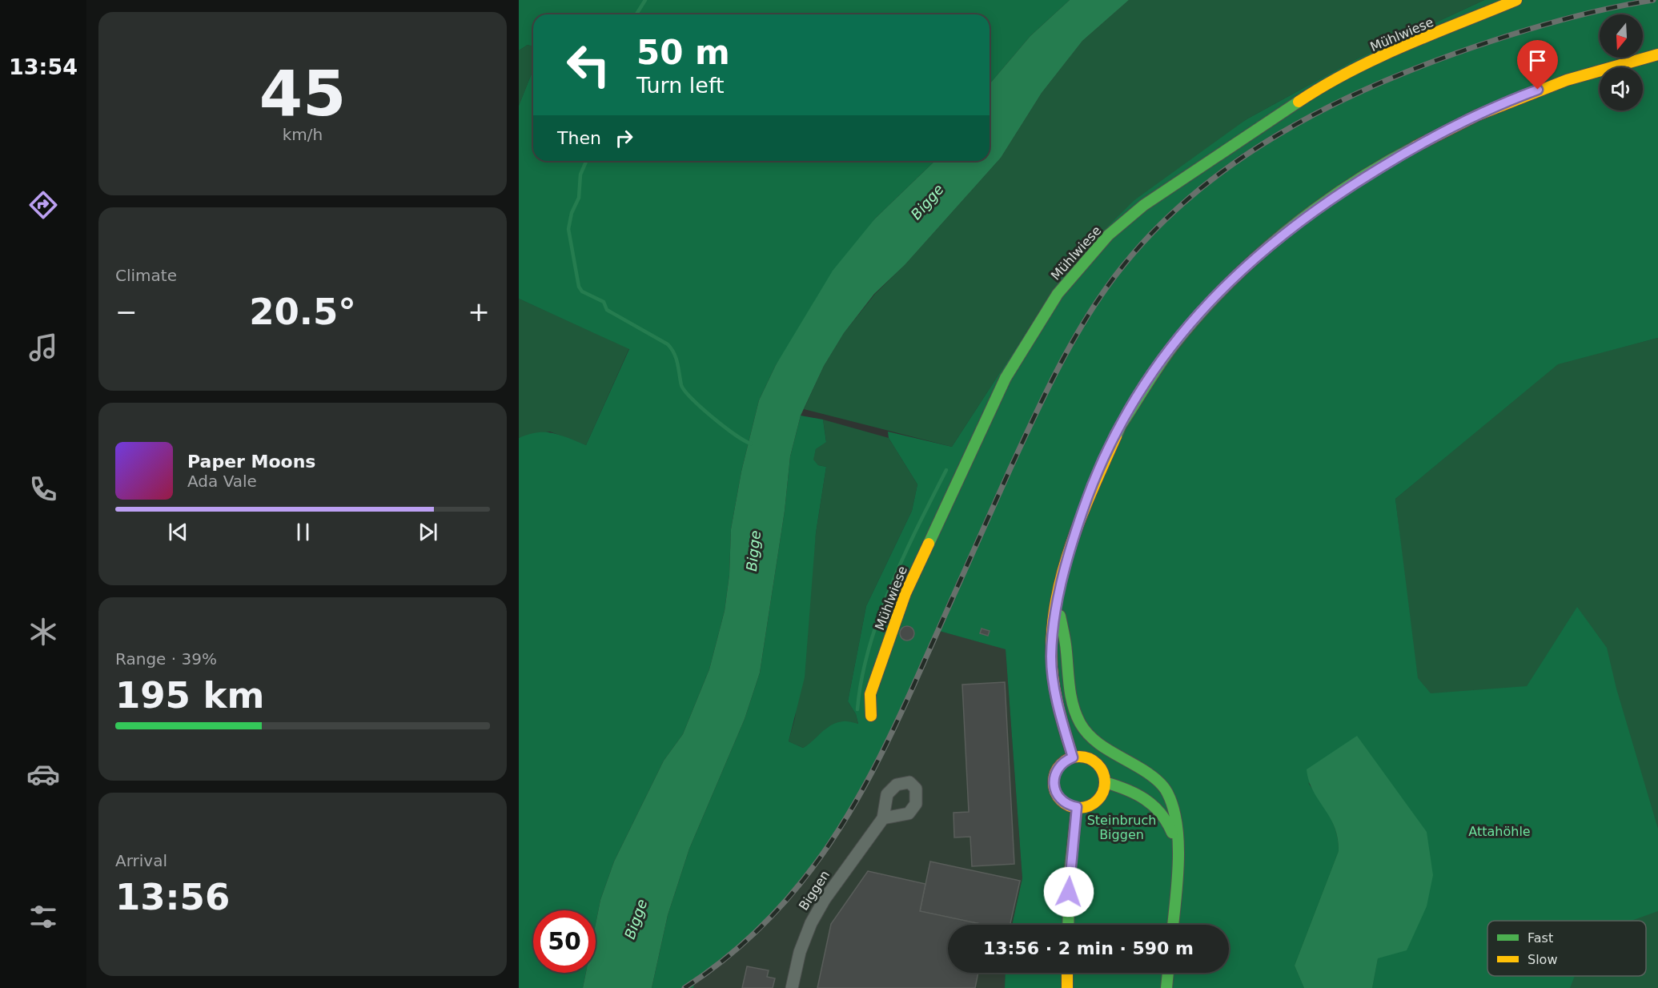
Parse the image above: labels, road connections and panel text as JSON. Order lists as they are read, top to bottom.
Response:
{
  "streets": {
    "main road": ["Mühlwiese"],
    "street": ["Biggen"]
  },
  "water": ["Bigge"],
  "parks": ["Steinbruch Biggen", "Attahöhle"],
  "legend": ["Fast", "Slow"],
  "north": "bottom",
  "page": {
    "tabs": "13:54",
    "tile": [
      ["45", "km/h"],
      "Climate",
      ["Range · 39%", "195 km"],
      ["Arrival", "13:56"]
    ],
    "turn": ["50 m", "Turn left"],
    "then": "Then",
    "heat": ["−", "20.5°", "+"],
    "song": ["Paper Moons", "Ada Vale"],
    "limit": "50",
    "trip": "13:56 · 2 min · 590 m"
  }
}
